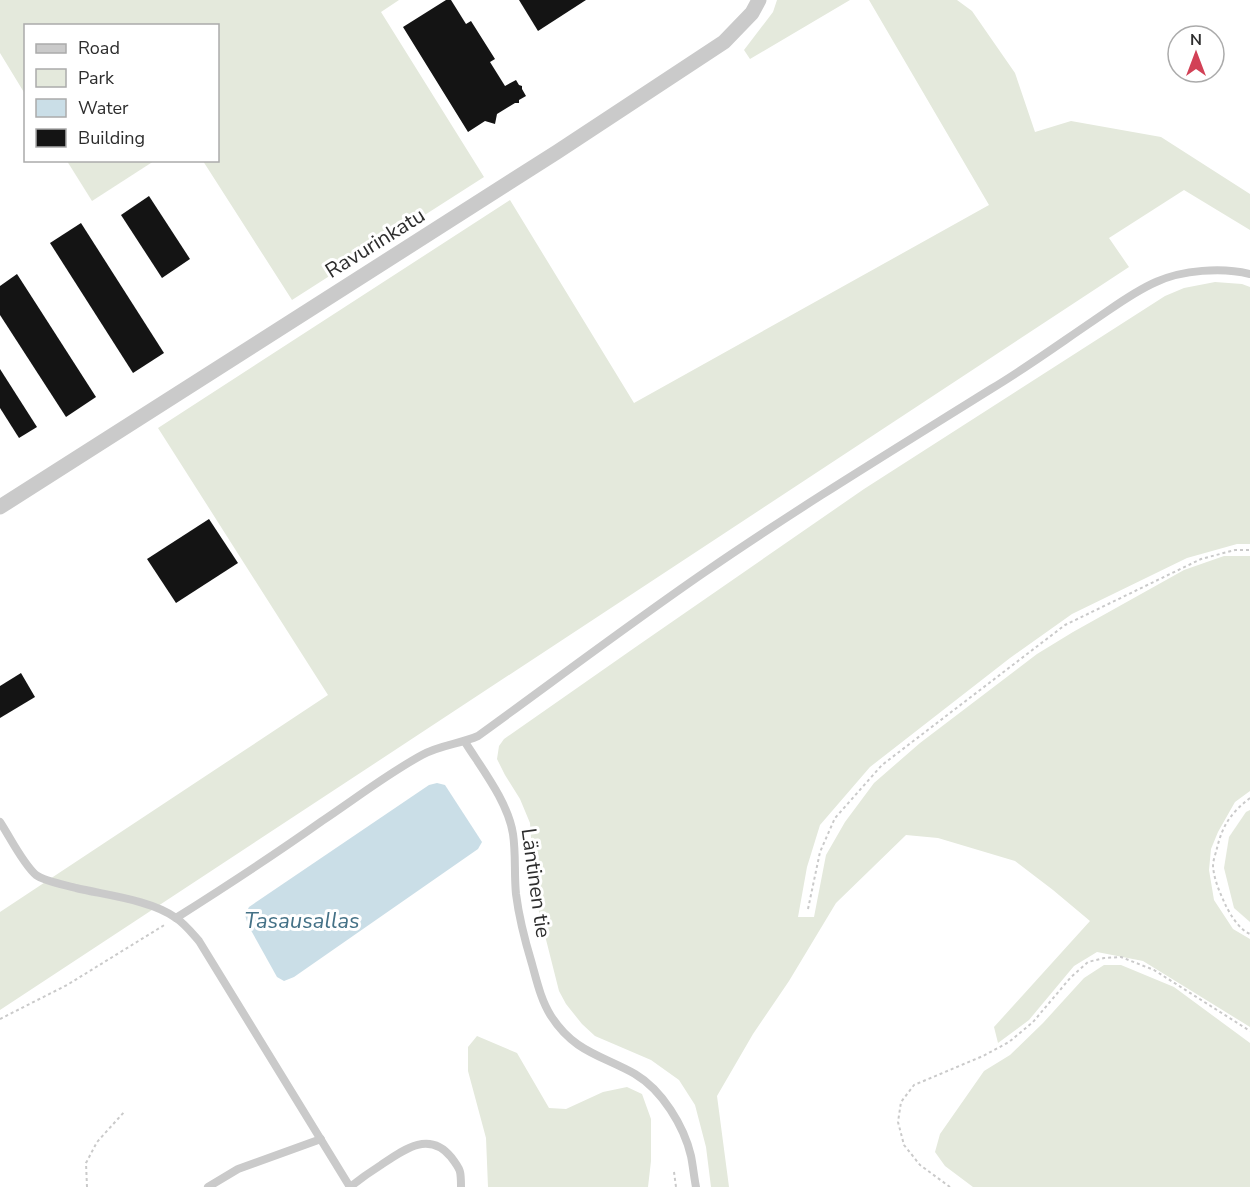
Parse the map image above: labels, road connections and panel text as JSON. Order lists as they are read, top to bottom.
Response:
{
  "streets": {
    "street": ["Ravurinkatu"],
    "lane": ["Läntinen tie"]
  },
  "water": ["Tasausallas"],
  "legend": [
    "Road",
    "Park",
    "Water",
    "Building"
  ],
  "north": "top"
}
